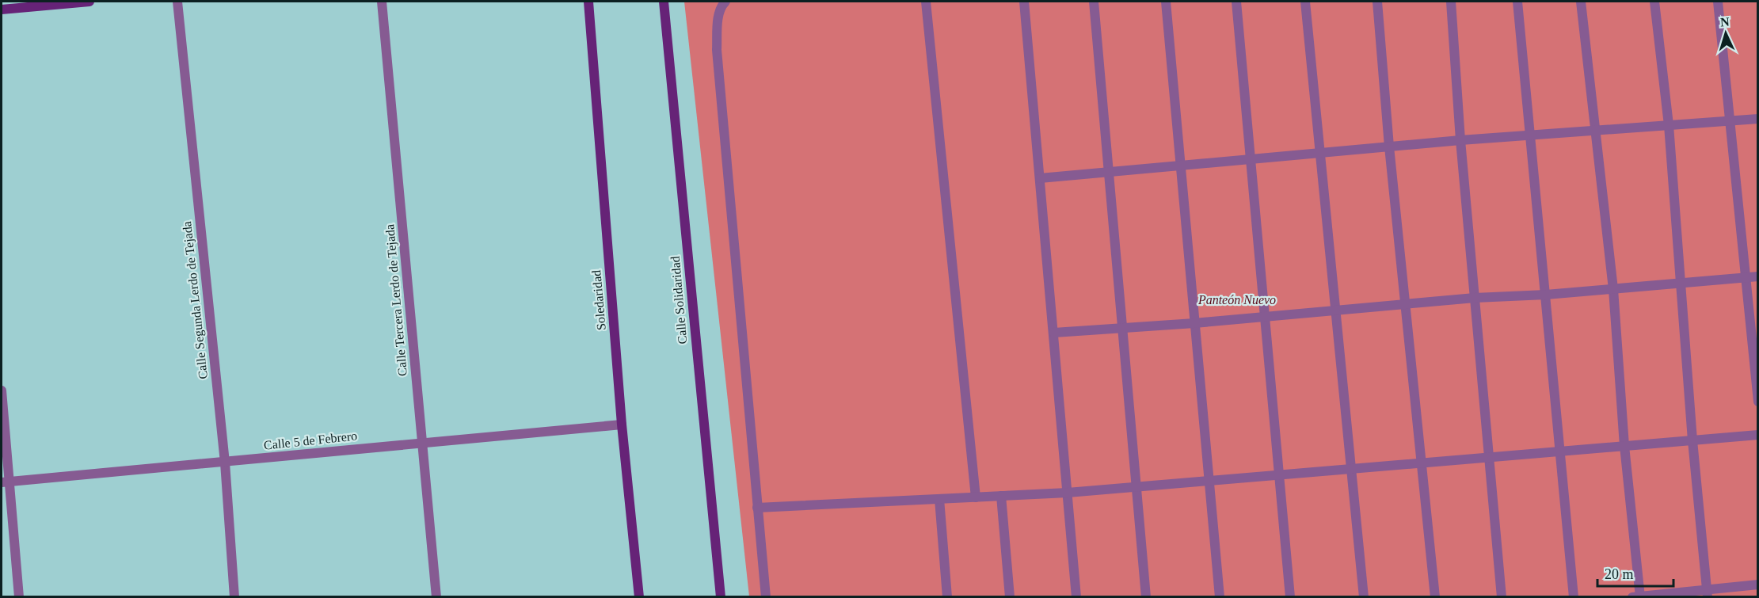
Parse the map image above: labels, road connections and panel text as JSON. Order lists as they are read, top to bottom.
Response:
{
  "streets": {
    "street": [
      "Calle Segunda Lerdo de Tejada",
      "Calle Tercera Lerdo de Tejada",
      "Soledaridad",
      "Calle Solidaridad",
      "Calle 5 de Febrero"
    ]
  },
  "crossings": [
    ["Calle Segunda Lerdo de Tejada", "Calle 5 de Febrero"],
    ["Calle Tercera Lerdo de Tejada", "Calle 5 de Febrero"],
    ["Soledaridad", "Calle 5 de Febrero"]
  ],
  "parks": ["Panteón Nuevo"],
  "scale_bar": "20 m",
  "north": "top"
}
